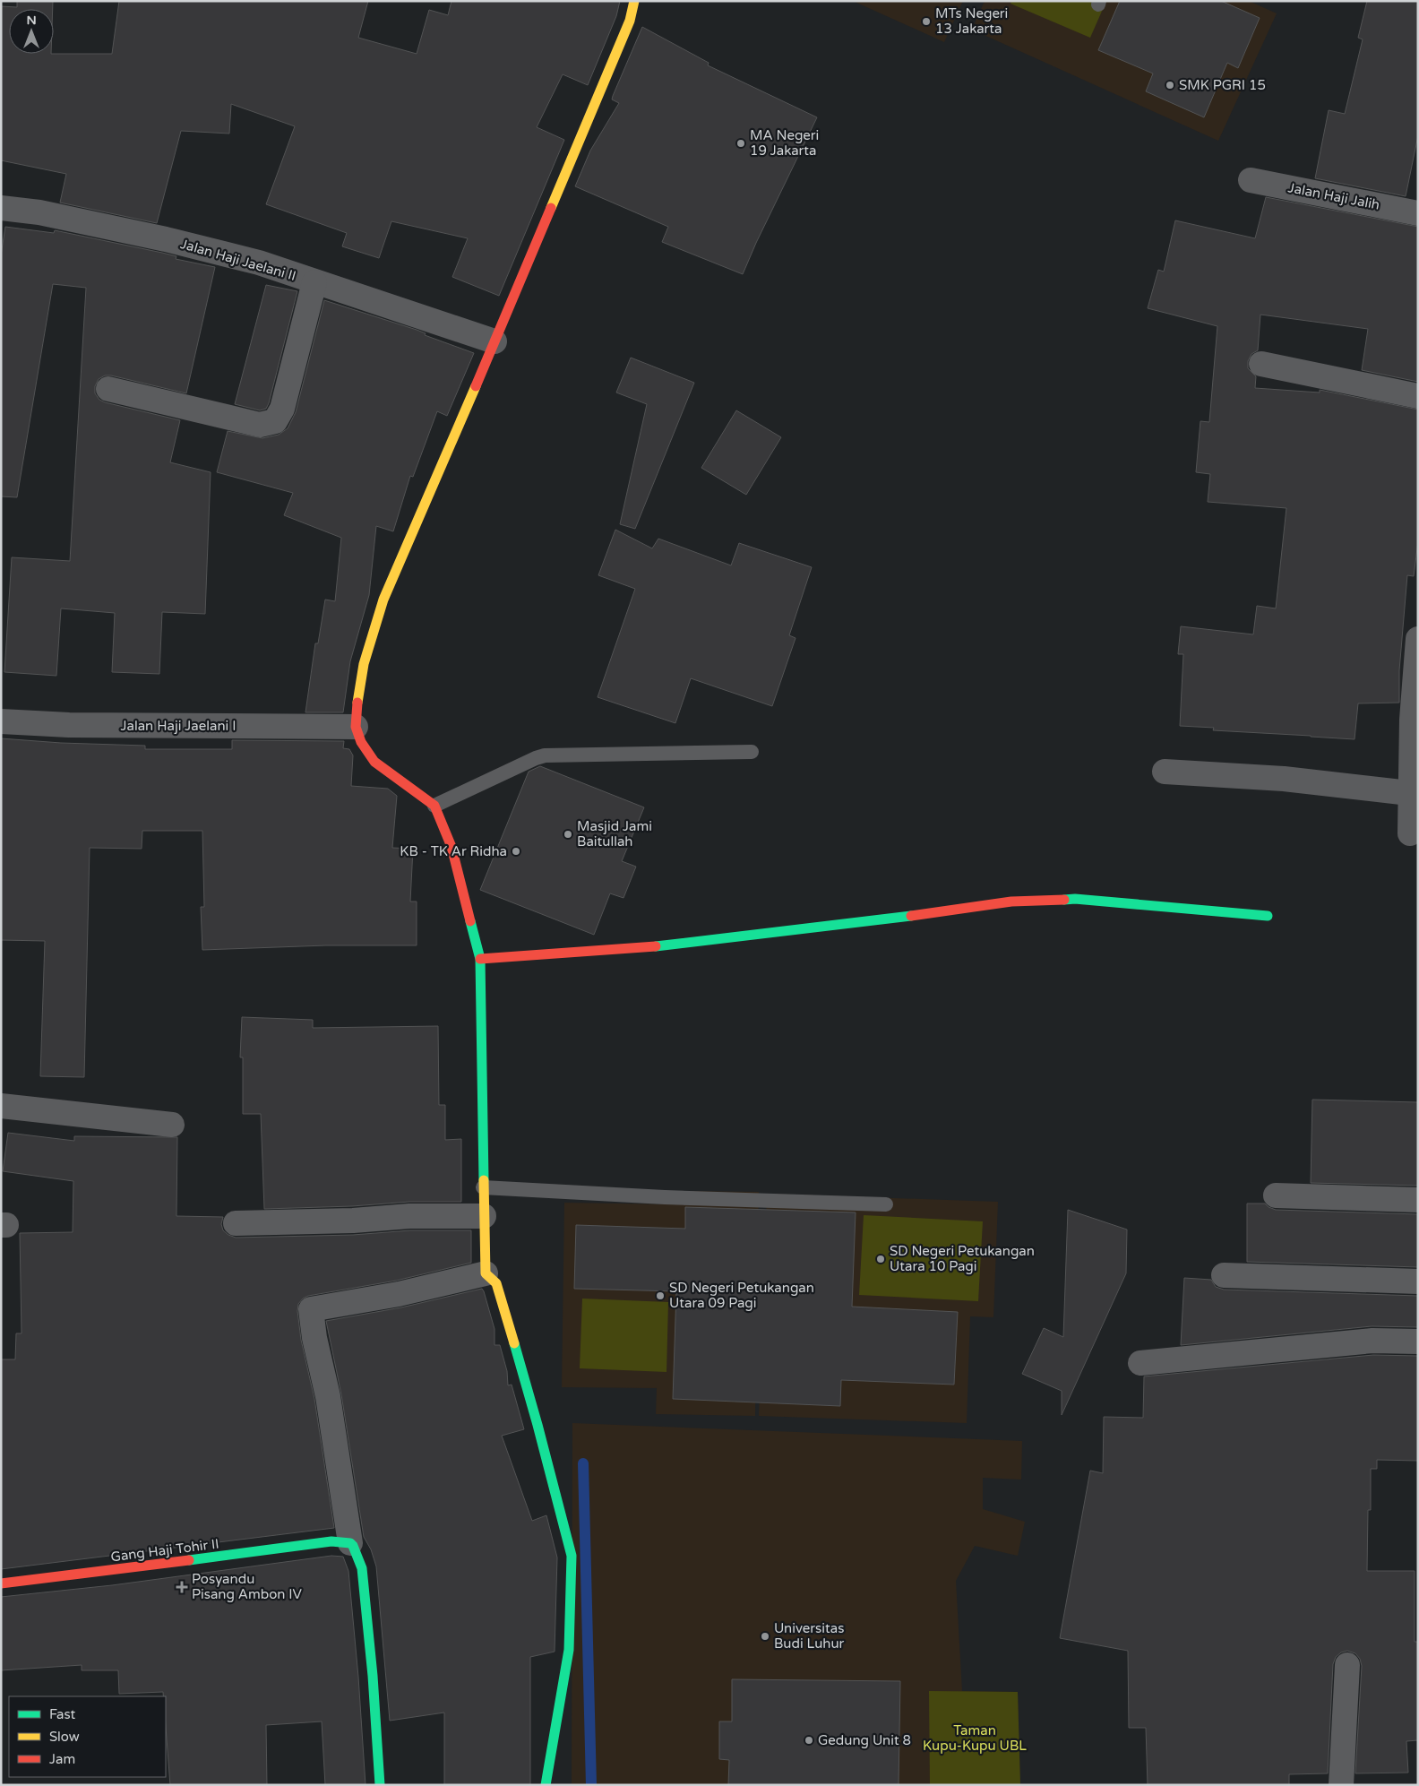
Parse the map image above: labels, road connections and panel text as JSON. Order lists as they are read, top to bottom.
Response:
{
  "streets": {
    "street": [
      "Jalan Haji Jalih",
      "Jalan Haji Jaelani II",
      "Jalan Haji Jaelani I",
      "Gang Haji Tohir II"
    ]
  },
  "parks": ["Taman Kupu-Kupu UBL"],
  "places": {
    "other": [
      "MTs Negeri 13 Jakarta",
      "SMK PGRI 15",
      "MA Negeri 19 Jakarta",
      "Masjid Jami Baitullah",
      "KB - TK Ar Ridha",
      "SD Negeri Petukangan Utara 10 Pagi",
      "SD Negeri Petukangan Utara 09 Pagi",
      "Universitas Budi Luhur",
      "Gedung Unit 8"
    ],
    "health": ["Posyandu Pisang Ambon IV"]
  },
  "legend": ["Fast", "Slow", "Jam"],
  "north": "top"
}
